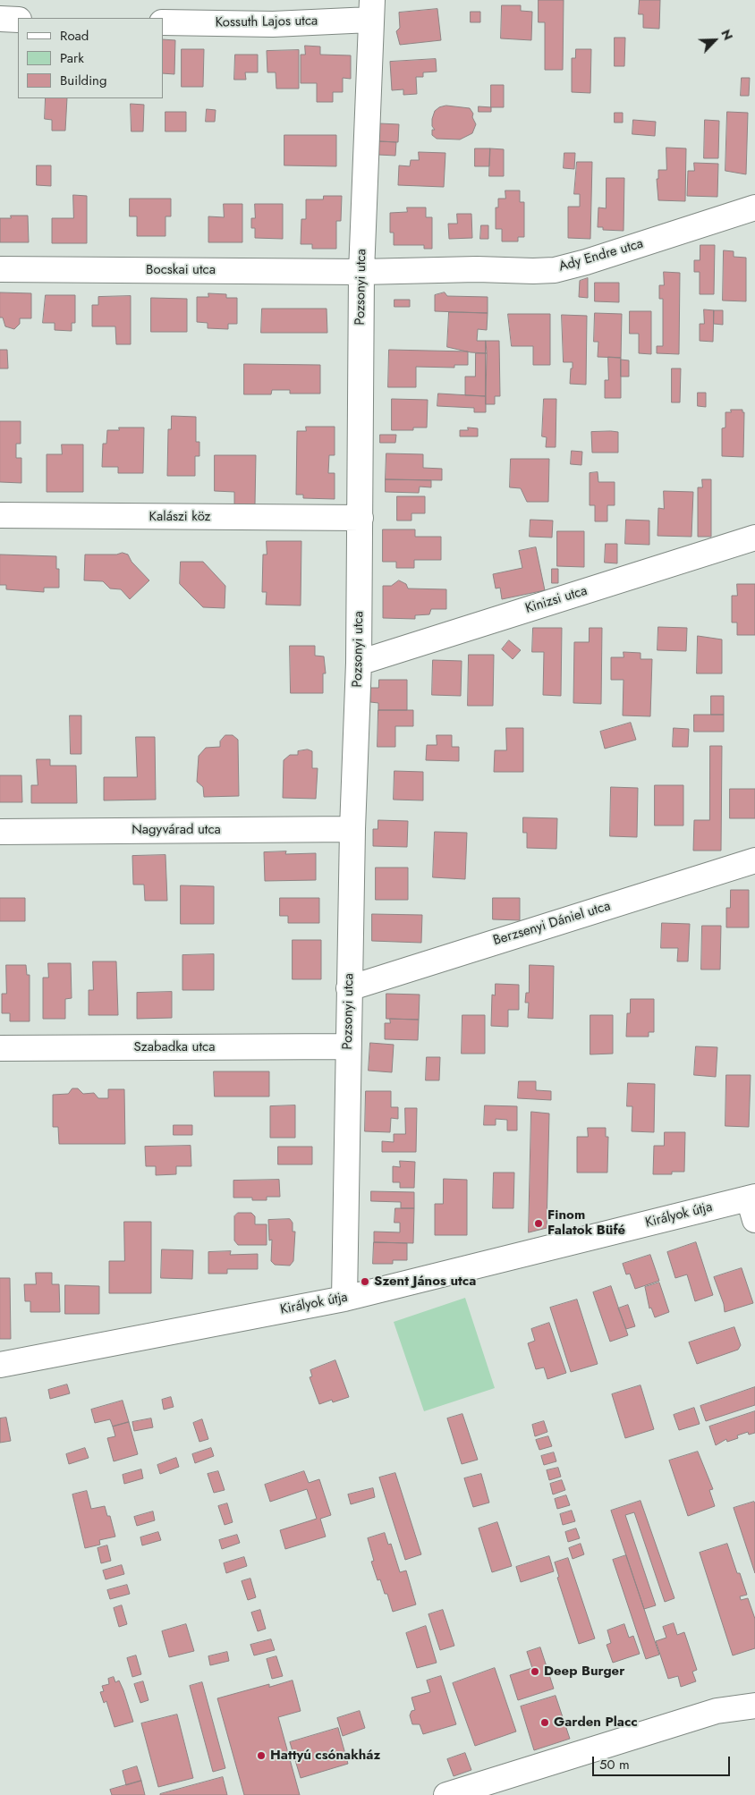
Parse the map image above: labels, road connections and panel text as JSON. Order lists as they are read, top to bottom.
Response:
{
  "streets": {
    "street": [
      "Kossuth Lajos utca",
      "Ady Endre utca",
      "Bocskai utca",
      "Pozsonyi utca",
      "Kalászi köz",
      "Kinizsi utca",
      "Nagyvárad utca",
      "Berzsenyi Dániel utca",
      "Szabadka utca",
      "Királyok útja"
    ]
  },
  "crossings": [
    ["Kossuth Lajos utca", "Pozsonyi utca"],
    ["Ady Endre utca", "Bocskai utca"],
    ["Ady Endre utca", "Pozsonyi utca"],
    ["Bocskai utca", "Pozsonyi utca"],
    ["Pozsonyi utca", "Kalászi köz"],
    ["Pozsonyi utca", "Kinizsi utca"],
    ["Pozsonyi utca", "Nagyvárad utca"],
    ["Pozsonyi utca", "Berzsenyi Dániel utca"],
    ["Pozsonyi utca", "Szabadka utca"],
    ["Pozsonyi utca", "Királyok útja"]
  ],
  "places": [
    "Finom Falatok Büfé",
    "Szent János utca",
    "Deep Burger",
    "Garden Placc",
    "Hattyú csónakház"
  ],
  "legend": ["Road", "Park", "Building"],
  "scale_bar": "50 m",
  "north": "top right"
}
